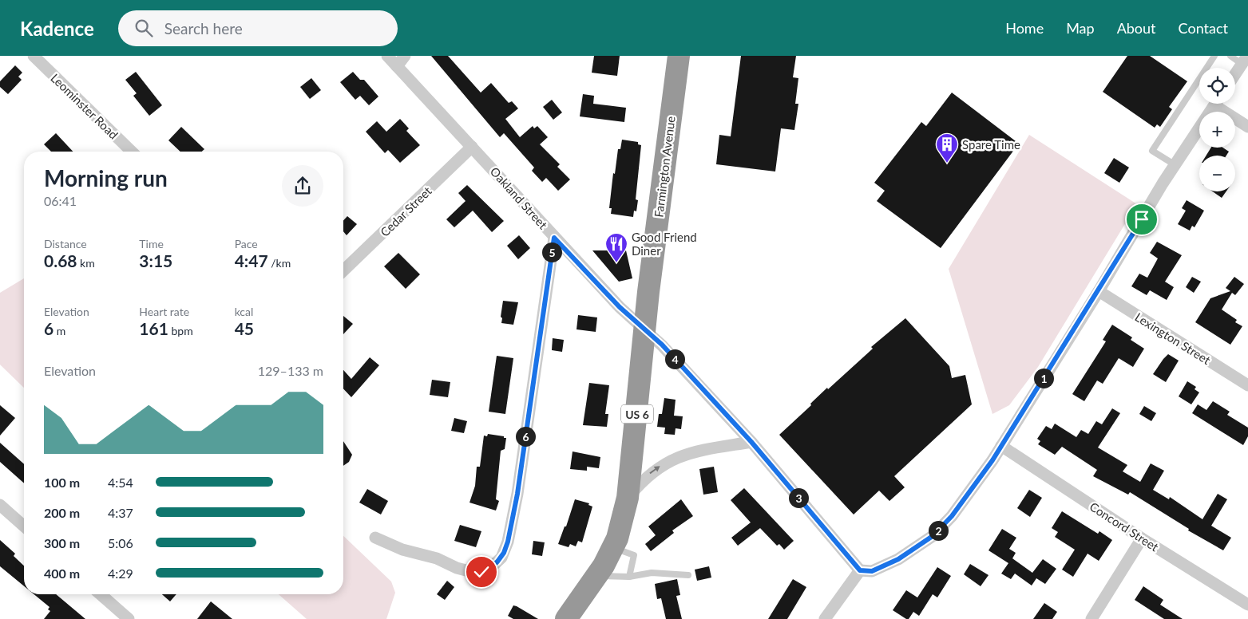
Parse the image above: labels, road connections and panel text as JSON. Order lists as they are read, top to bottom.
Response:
{
  "streets": {
    "highway": ["Farmington Avenue", "US 6"],
    "street": [
      "Leominster Road",
      "Oakland Street",
      "Cedar Street",
      "Lexington Street",
      "Concord Street"
    ]
  },
  "crossings": [
    ["Farmington Avenue", "Oakland Street"],
    ["Oakland Street", "Cedar Street"]
  ],
  "places": {
    "building": ["Spare Time"],
    "restaurant": ["Good Friend Diner"]
  },
  "page": {
    "header": "Kadence",
    "search": "Search here",
    "nav": [
      "Home",
      "Map",
      "About",
      "Contact"
    ],
    "map_buttons": ["+", "−"],
    "heading": ["Morning run", "06:41"],
    "stats": [
      ["Distance", "0.68 km"],
      ["Time", "3:15"],
      ["Pace", "4:47 /km"],
      ["Elevation", "6 m"],
      ["Heart rate", "161 bpm"],
      ["kcal", "45"]
    ],
    "pins": [
      "5",
      "4",
      "1",
      "6",
      "3",
      "2"
    ],
    "chart": ["Elevation", "129–133 m"],
    "list": [
      {
        "name": "100 m",
        "note": "4:54"
      },
      {
        "name": "200 m",
        "note": "4:37"
      },
      {
        "name": "300 m",
        "note": "5:06"
      },
      {
        "name": "400 m",
        "note": "4:29"
      }
    ]
  }
}
